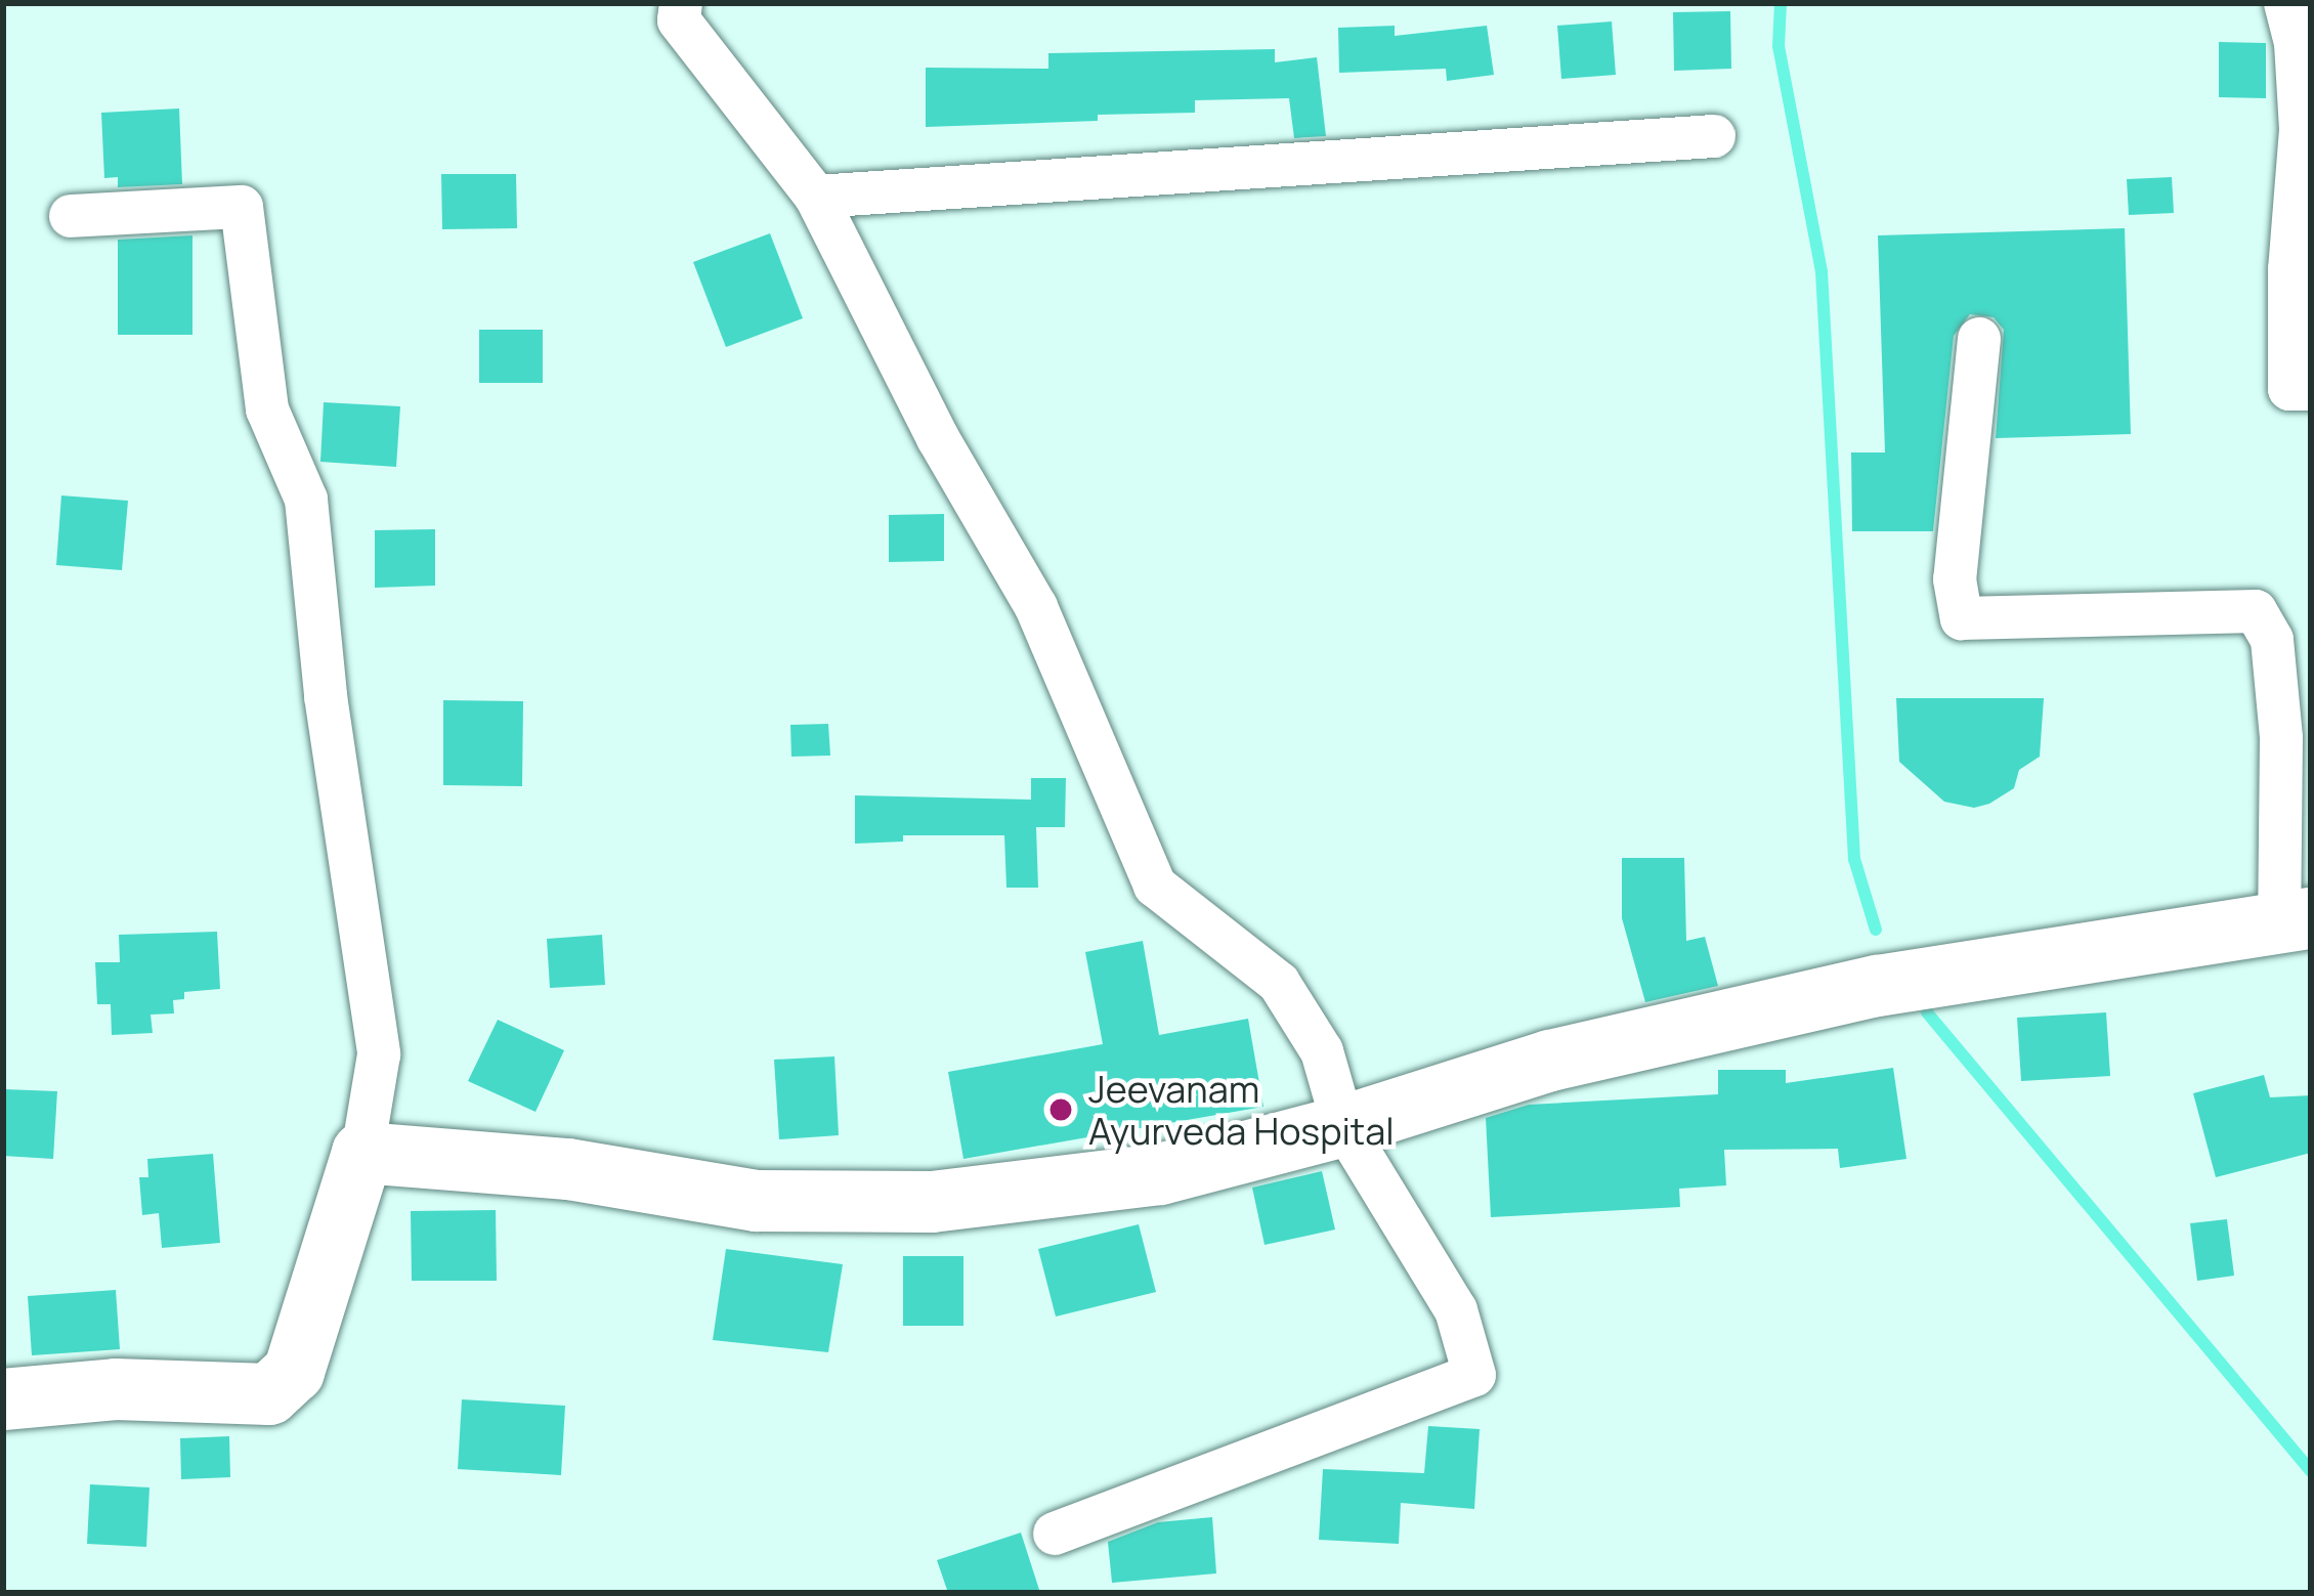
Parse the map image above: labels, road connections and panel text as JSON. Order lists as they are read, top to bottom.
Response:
{
  "places": ["Jeevanam Ayurveda Hospital"]
}
